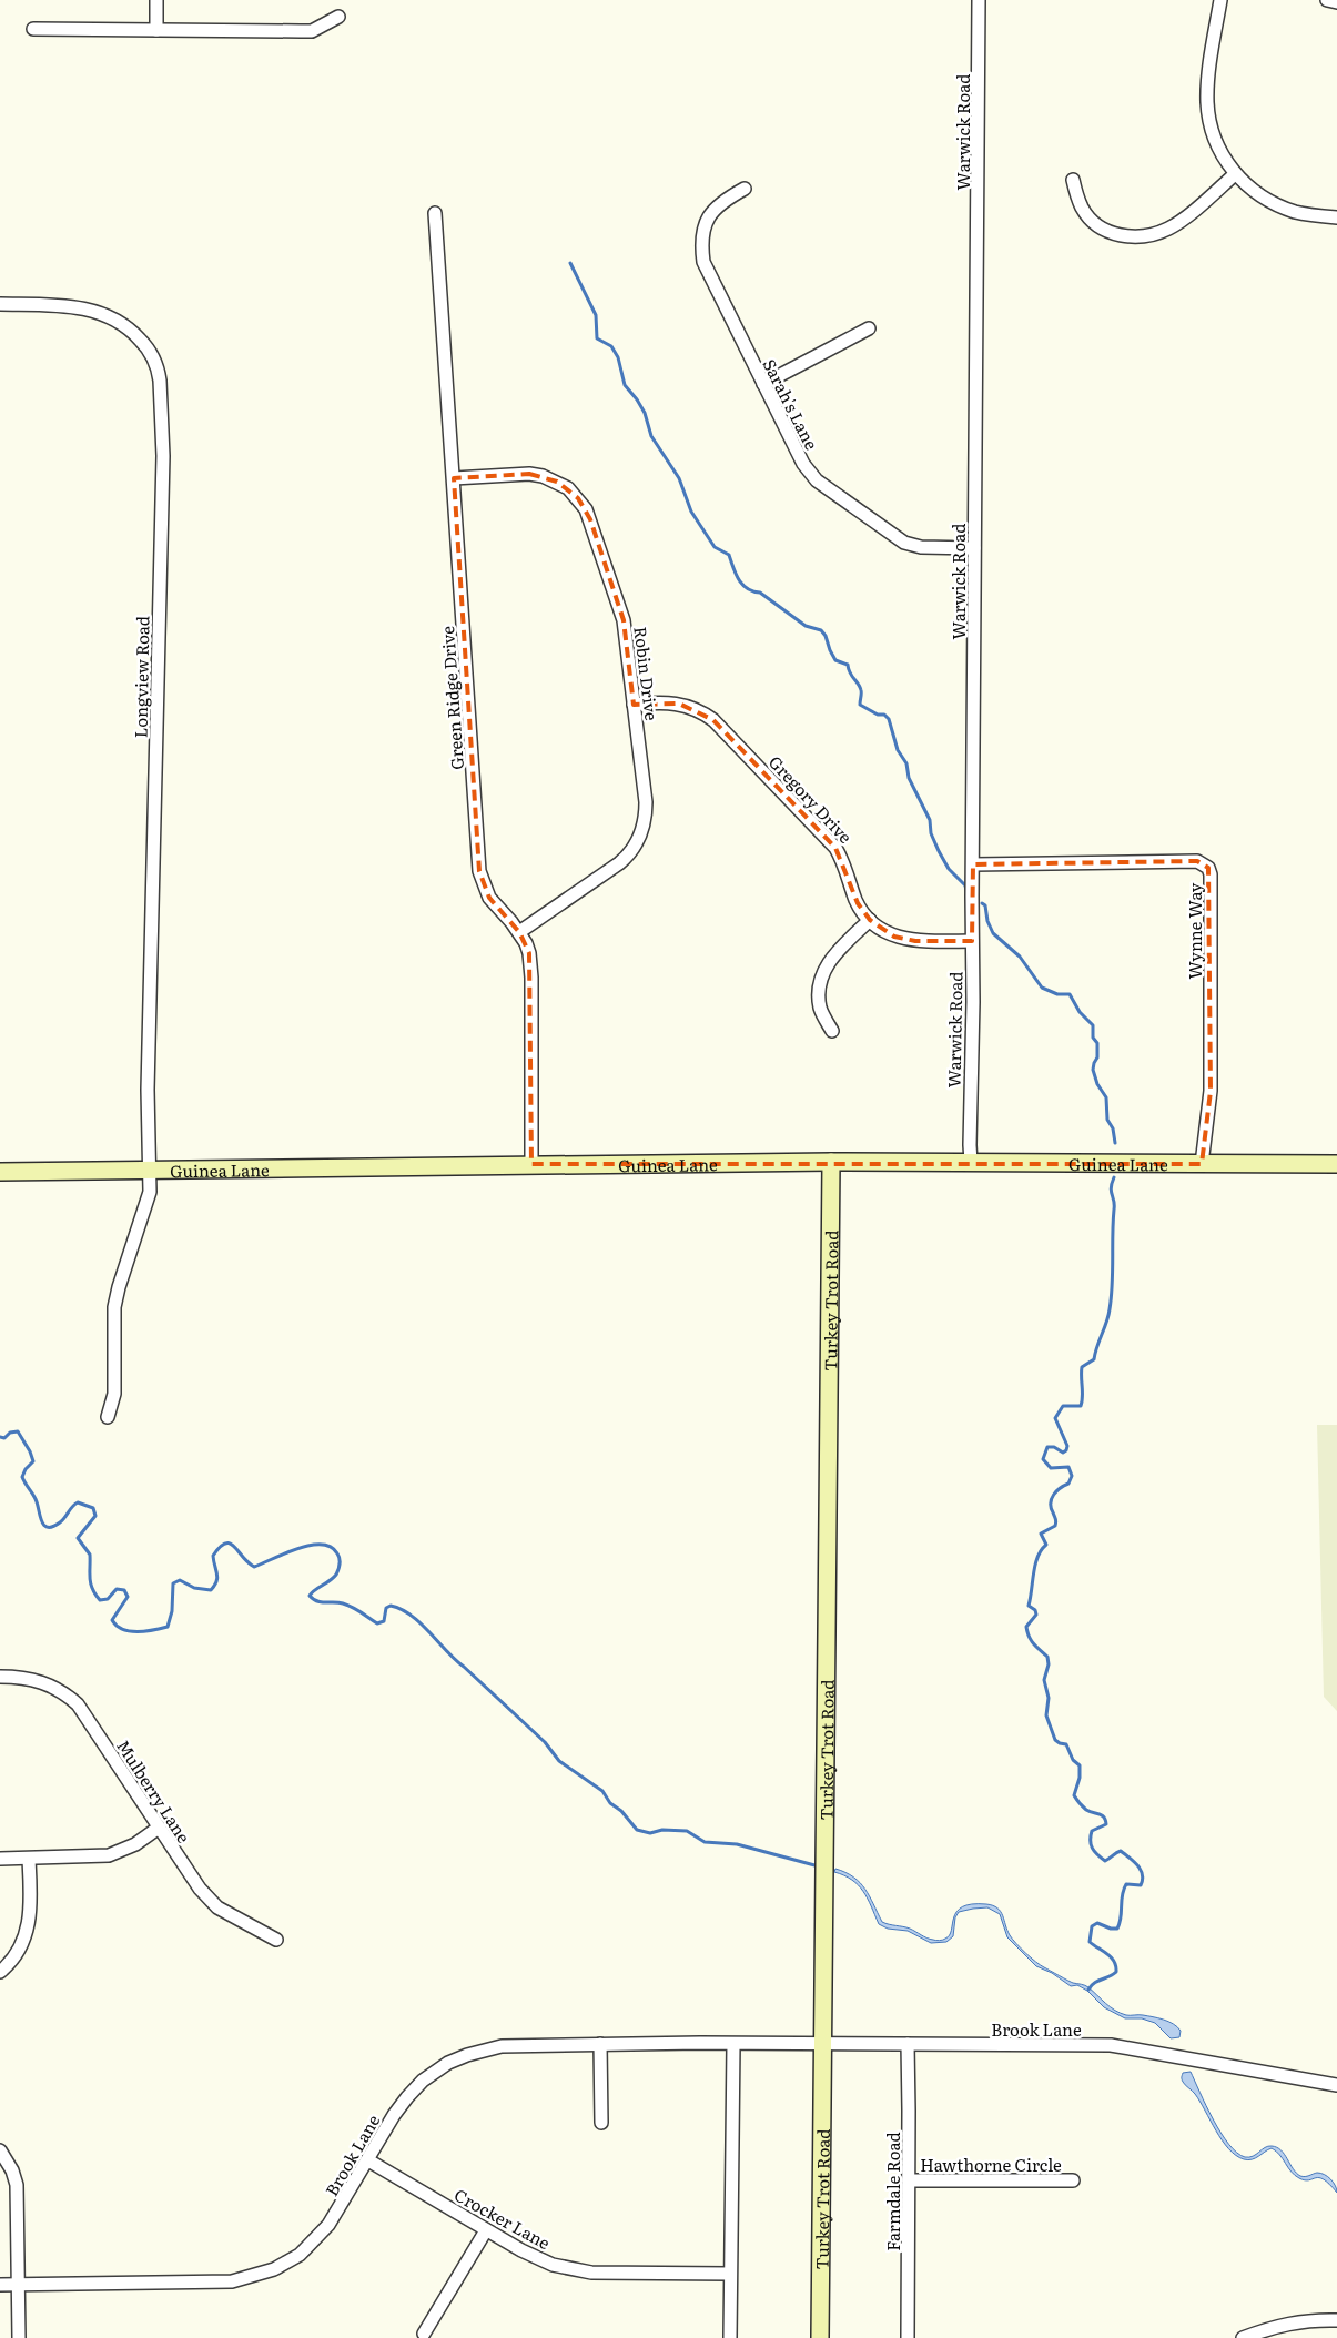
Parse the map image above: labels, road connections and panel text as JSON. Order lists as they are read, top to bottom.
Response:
{
  "streets": {
    "street": [
      "Warwick Road",
      "Sarah's Lane",
      "Robin Drive",
      "Longview Road",
      "Green Ridge Drive",
      "Gregory Drive",
      "Wynne Way",
      "Guinea Lane",
      "Turkey Trot Road",
      "Mulberry Lane",
      "Brook Lane",
      "Hawthorne Circle",
      "Farmdale Road",
      "Crocker Lane"
    ]
  },
  "crossings": [
    ["Warwick Road", "Sarah's Lane"],
    ["Warwick Road", "Gregory Drive"],
    ["Warwick Road", "Wynne Way"],
    ["Warwick Road", "Guinea Lane"],
    ["Robin Drive", "Green Ridge Drive"],
    ["Robin Drive", "Gregory Drive"],
    ["Longview Road", "Guinea Lane"],
    ["Green Ridge Drive", "Guinea Lane"],
    ["Wynne Way", "Guinea Lane"],
    ["Guinea Lane", "Turkey Trot Road"],
    ["Turkey Trot Road", "Brook Lane"],
    ["Brook Lane", "Farmdale Road"],
    ["Brook Lane", "Crocker Lane"],
    ["Hawthorne Circle", "Farmdale Road"]
  ]
}
